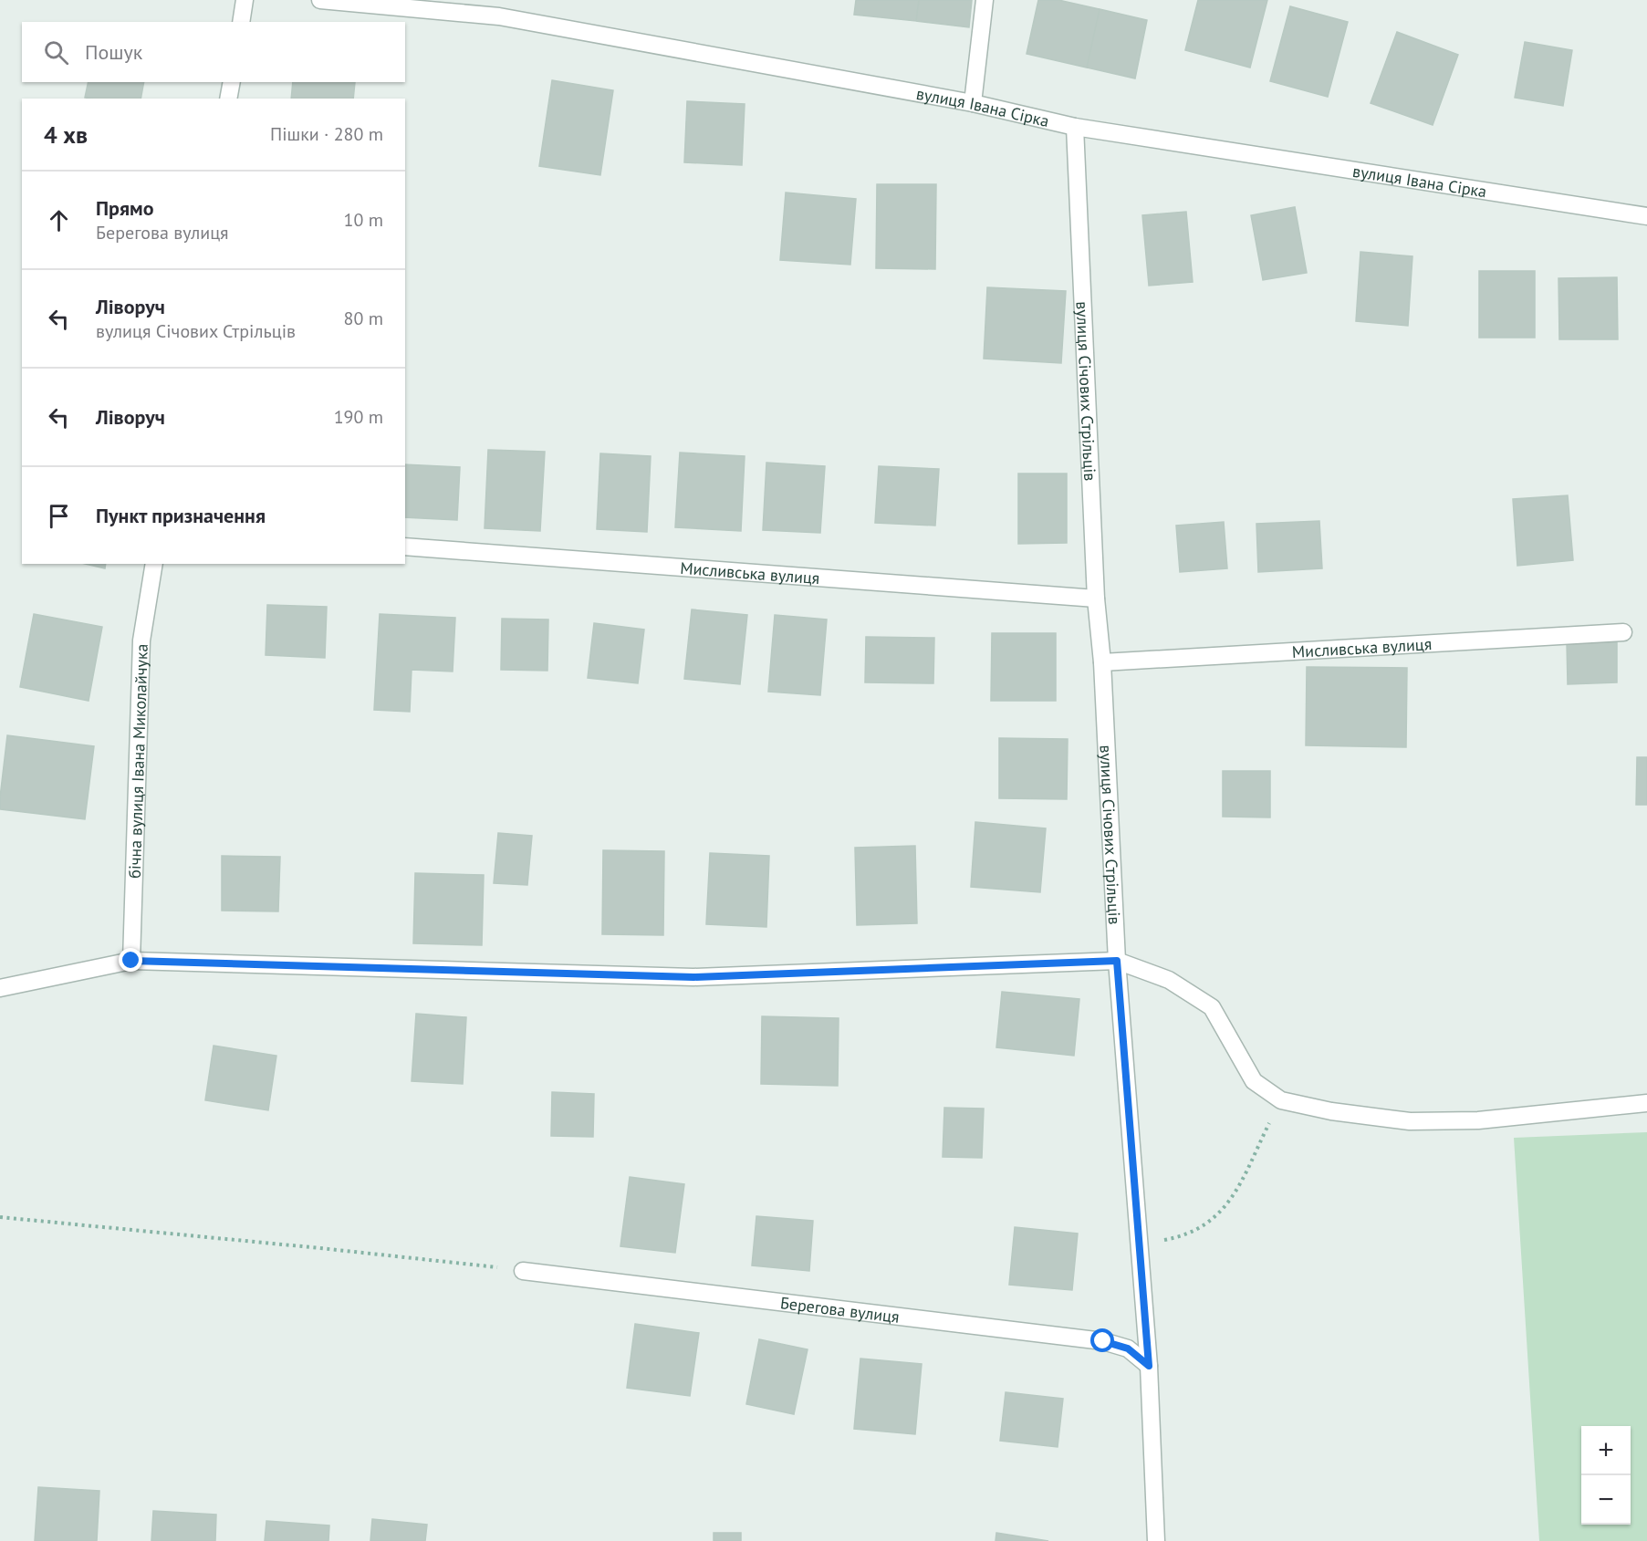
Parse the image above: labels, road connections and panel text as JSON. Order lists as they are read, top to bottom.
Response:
{
  "streets": {
    "street": [
      "вулиця Івана Сірка",
      "вулиця Січових Стрільців",
      "Мисливська вулиця",
      "бічна вулиця Івана Миколайчука",
      "Берегова вулиця"
    ]
  },
  "crossings": [
    ["вулиця Івана Сірка", "вулиця Січових Стрільців"],
    ["вулиця Січових Стрільців", "Мисливська вулиця"],
    ["вулиця Січових Стрільців", "Берегова вулиця"]
  ],
  "page": {
    "search": "Пошук",
    "heading": ["4 хв", "Пішки · 280 m"],
    "list": [
      ["Прямо", "Берегова вулиця", "10 m"],
      ["Ліворуч", "вулиця Січових Стрільців", "80 m"],
      ["Ліворуч", "190 m"],
      "Пункт призначення"
    ],
    "map_buttons": ["+", "−"]
  }
}
